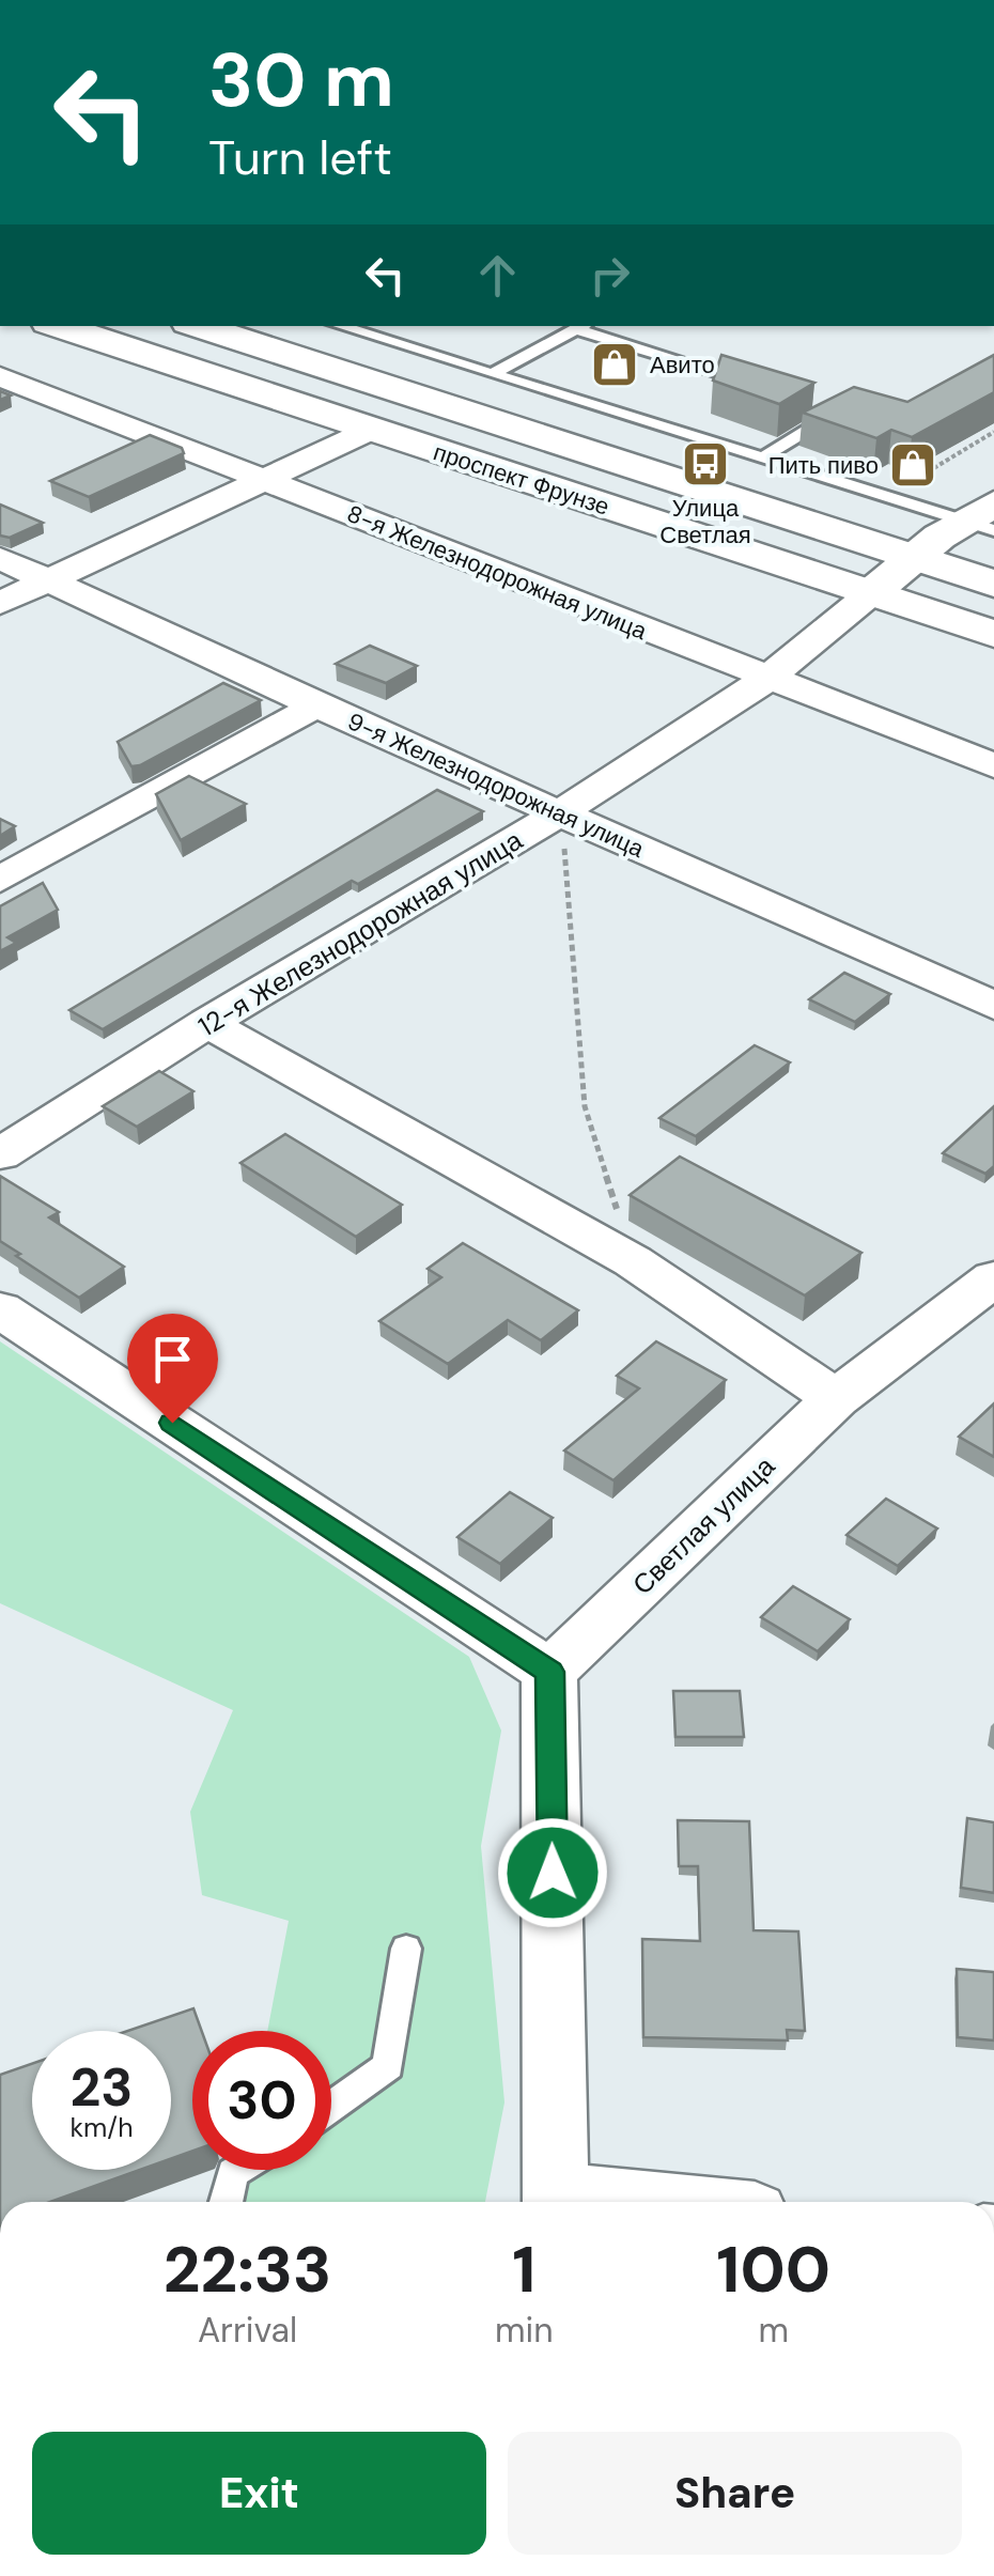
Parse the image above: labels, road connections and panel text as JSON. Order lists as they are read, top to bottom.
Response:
{
  "streets": {
    "main road": ["проспект Фрунзе"],
    "street": [
      "8-я Железнодорожная улица",
      "9-я Железнодорожная улица",
      "12-я Железнодорожная улица",
      "Светлая улица"
    ]
  },
  "crossings": [
    ["проспект Фрунзе", "12-я Железнодорожная улица"],
    ["8-я Железнодорожная улица", "12-я Железнодорожная улица"],
    ["9-я Железнодорожная улица", "12-я Железнодорожная улица"]
  ],
  "places": {
    "shop": ["Авито", "Пить пиво"],
    "bus stop": ["Улица Светлая"]
  },
  "page": {
    "turn": ["30 m", "Turn left"],
    "speed": "23 km/h",
    "limit": "30",
    "eta": [
      "22:33",
      "Arrival",
      "1",
      "min",
      "100",
      "m"
    ],
    "buttons": ["Exit", "Share"]
  }
}
